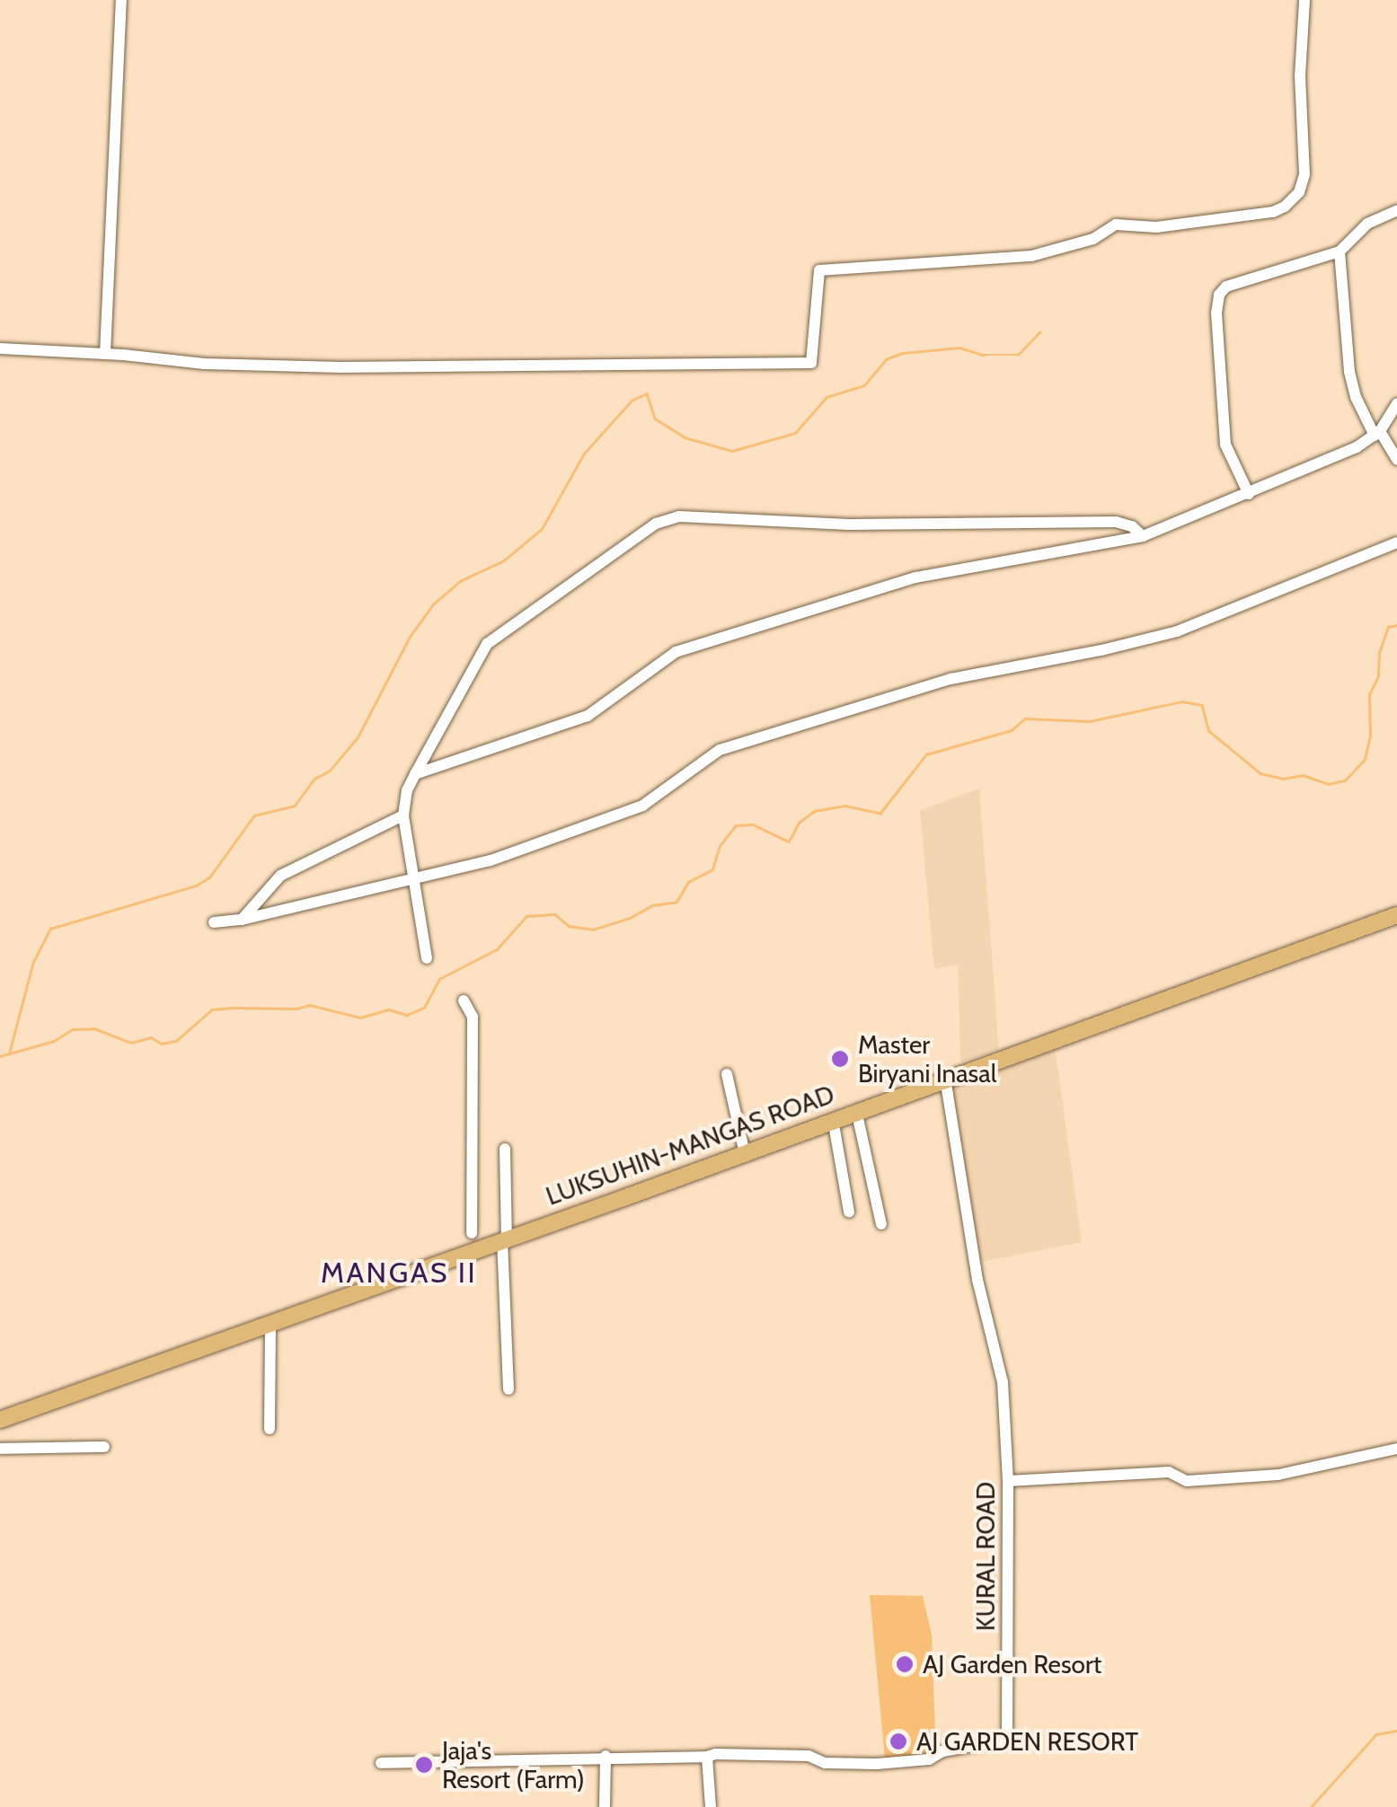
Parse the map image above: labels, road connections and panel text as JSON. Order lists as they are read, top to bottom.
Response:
{
  "streets": {
    "main road": ["LUKSUHIN-MANGAS ROAD"],
    "street": ["KURAL ROAD"]
  },
  "crossings": [
    ["LUKSUHIN-MANGAS ROAD", "KURAL ROAD"]
  ],
  "districts": ["MANGAS II"],
  "places": [
    "Master Biryani Inasal",
    "AJ Garden Resort",
    "AJ GARDEN RESORT",
    "Jaja's Resort (Farm)"
  ]
}
